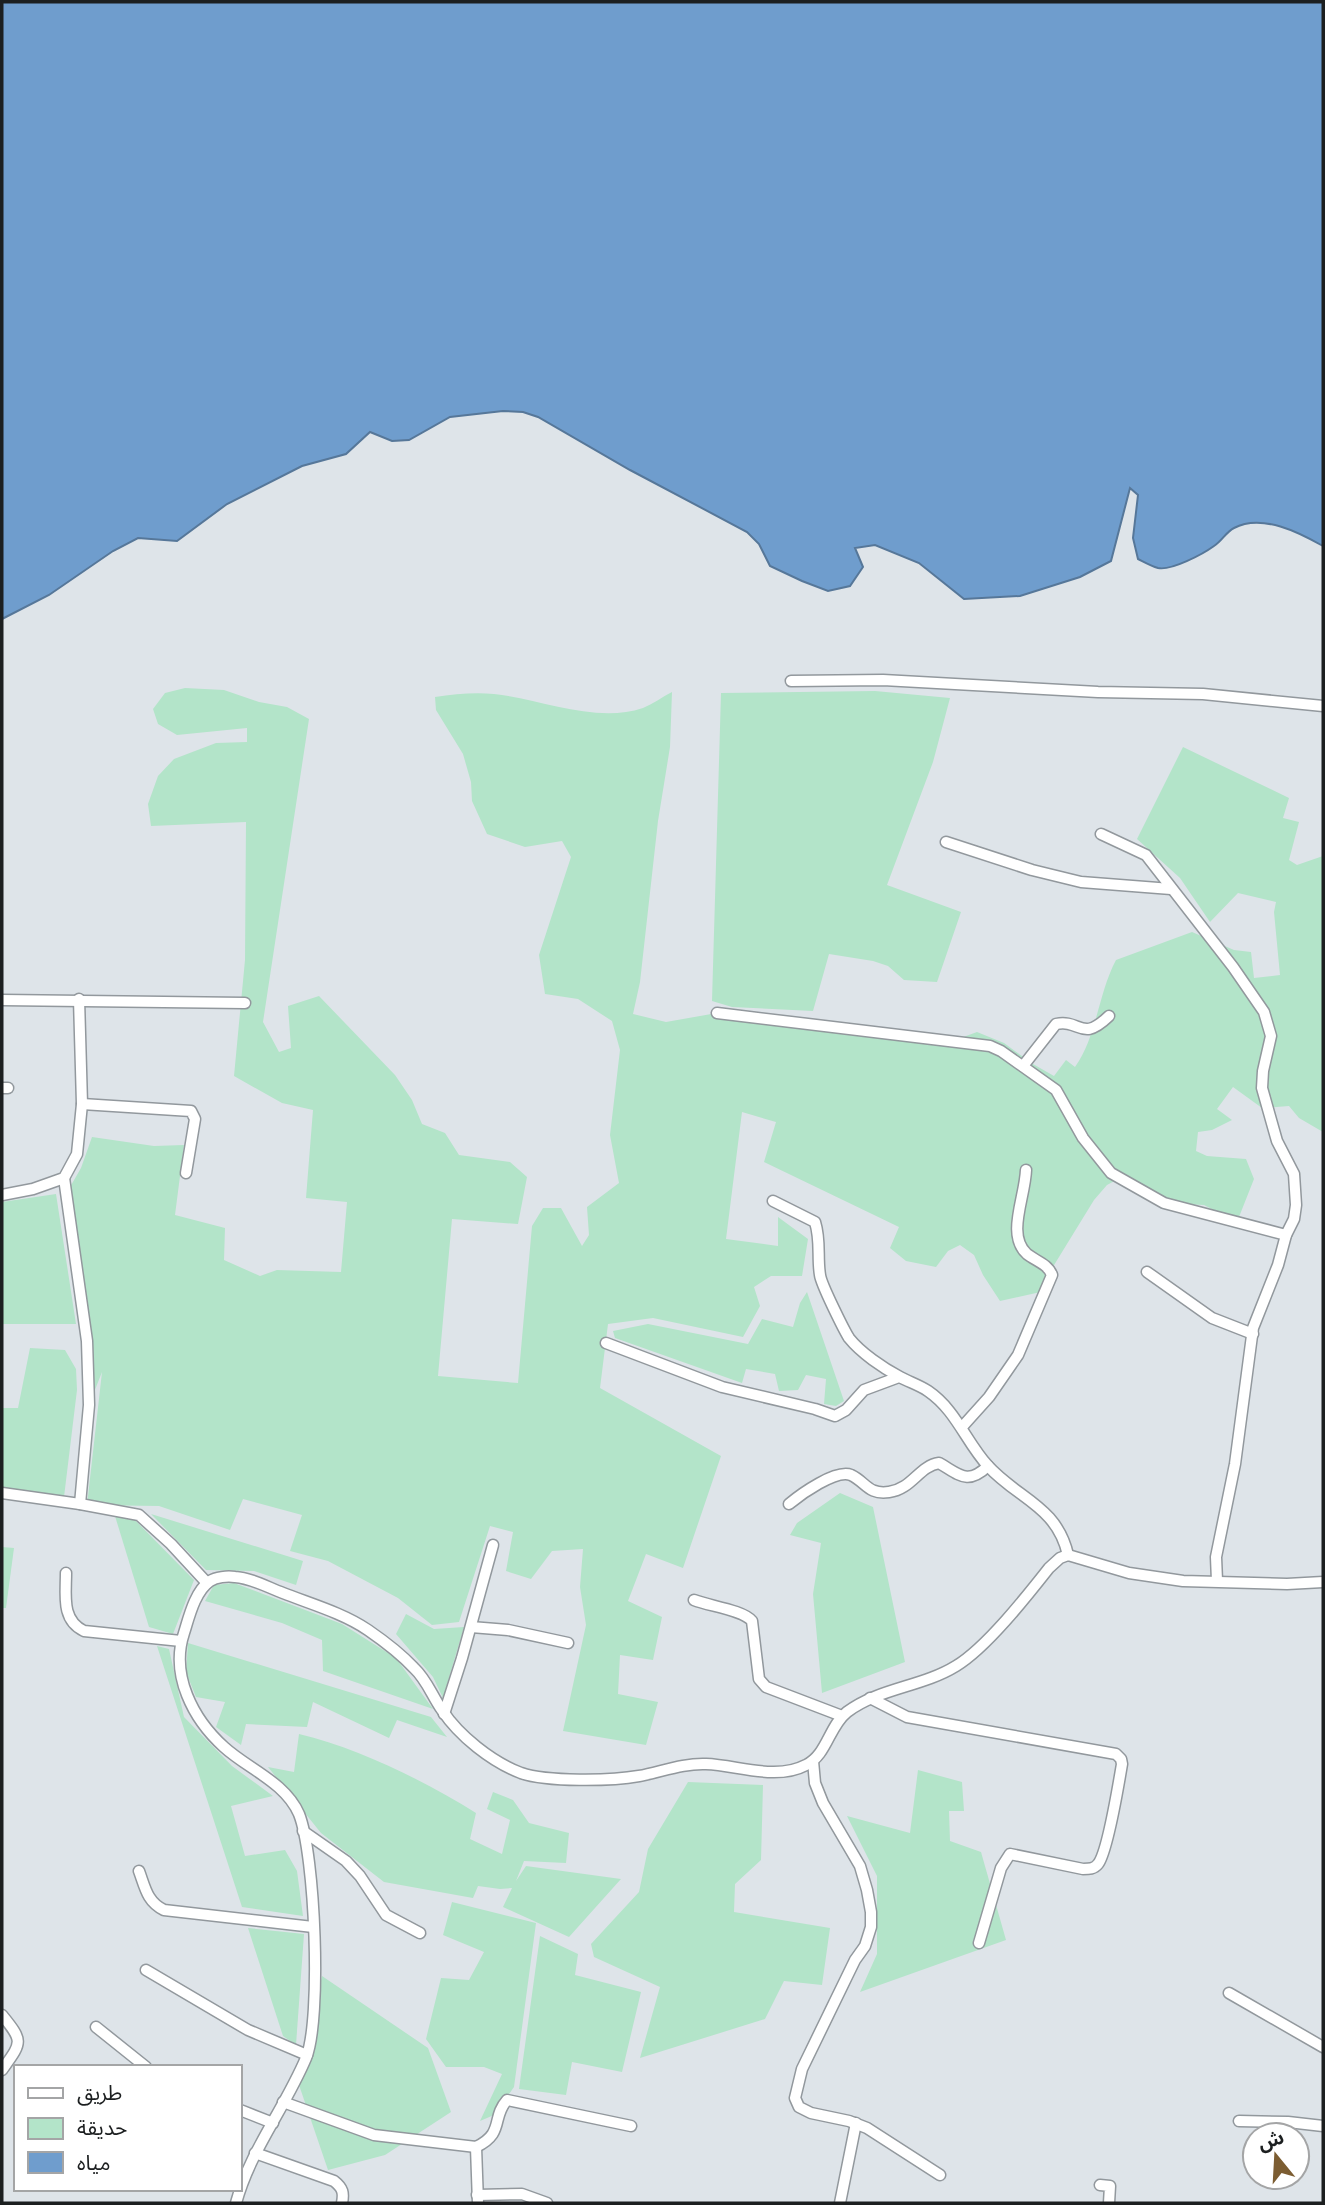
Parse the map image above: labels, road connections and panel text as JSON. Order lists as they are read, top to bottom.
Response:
{
  "legend": ["طريق", "حديقة", "مياه"],
  "north": "top"
}
